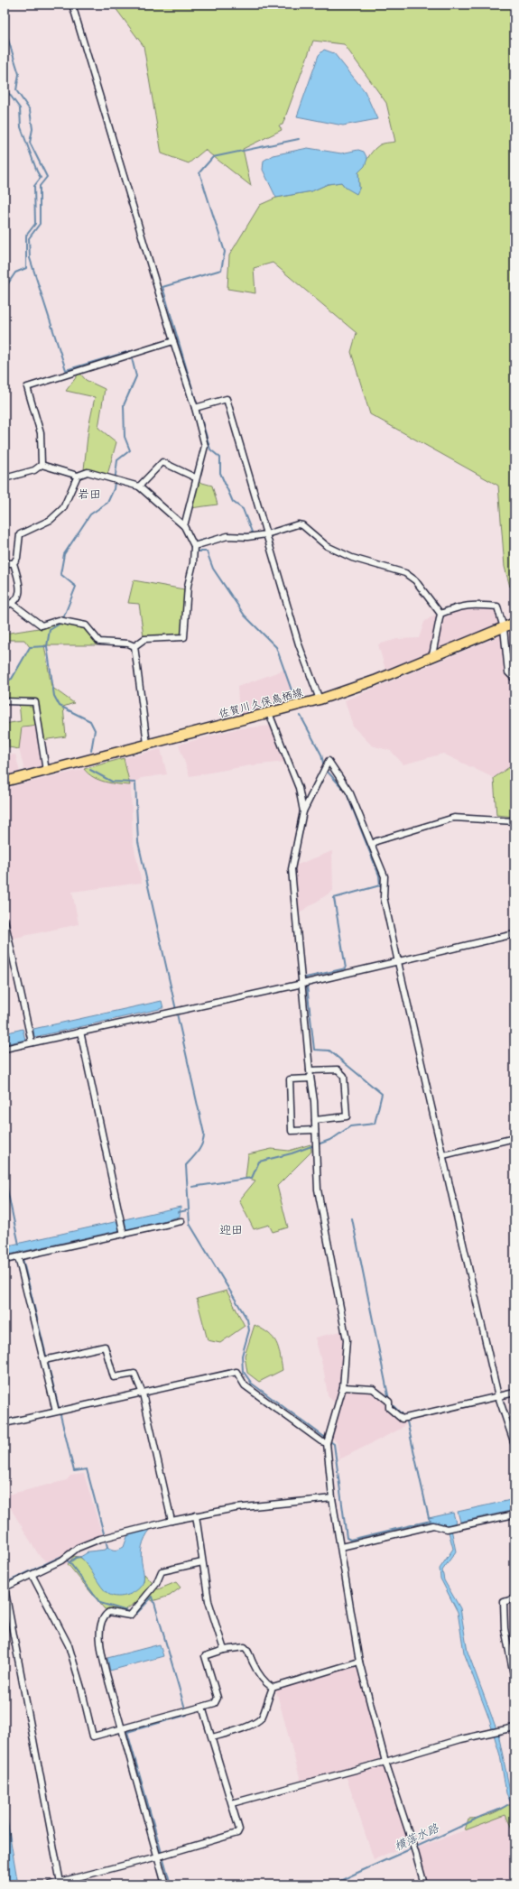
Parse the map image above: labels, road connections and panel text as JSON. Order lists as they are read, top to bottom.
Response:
{
  "streets": {
    "main road": ["佐賀川久保鳥栖線"]
  },
  "districts": ["岩田", "迎田"],
  "water": ["横落水路"]
}
